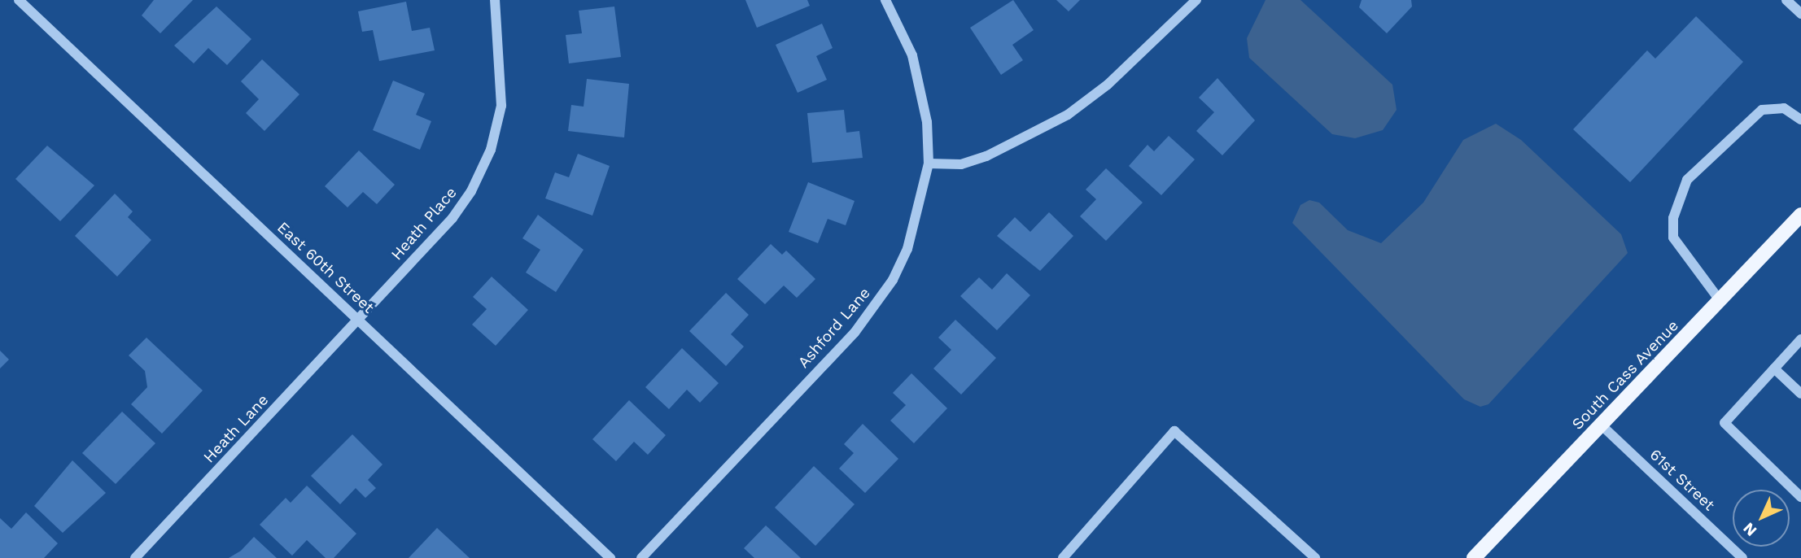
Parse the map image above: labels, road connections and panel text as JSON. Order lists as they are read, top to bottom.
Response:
{
  "streets": {
    "main road": ["South Cass Avenue"],
    "street": [
      "Heath Place",
      "East 60th Street",
      "Ashford Lane",
      "Heath Lane",
      "61st Street"
    ]
  },
  "crossings": [
    ["Heath Place", "East 60th Street"],
    ["Heath Place", "Heath Lane"],
    ["East 60th Street", "Heath Lane"],
    ["South Cass Avenue", "61st Street"]
  ],
  "north": "bottom left"
}
